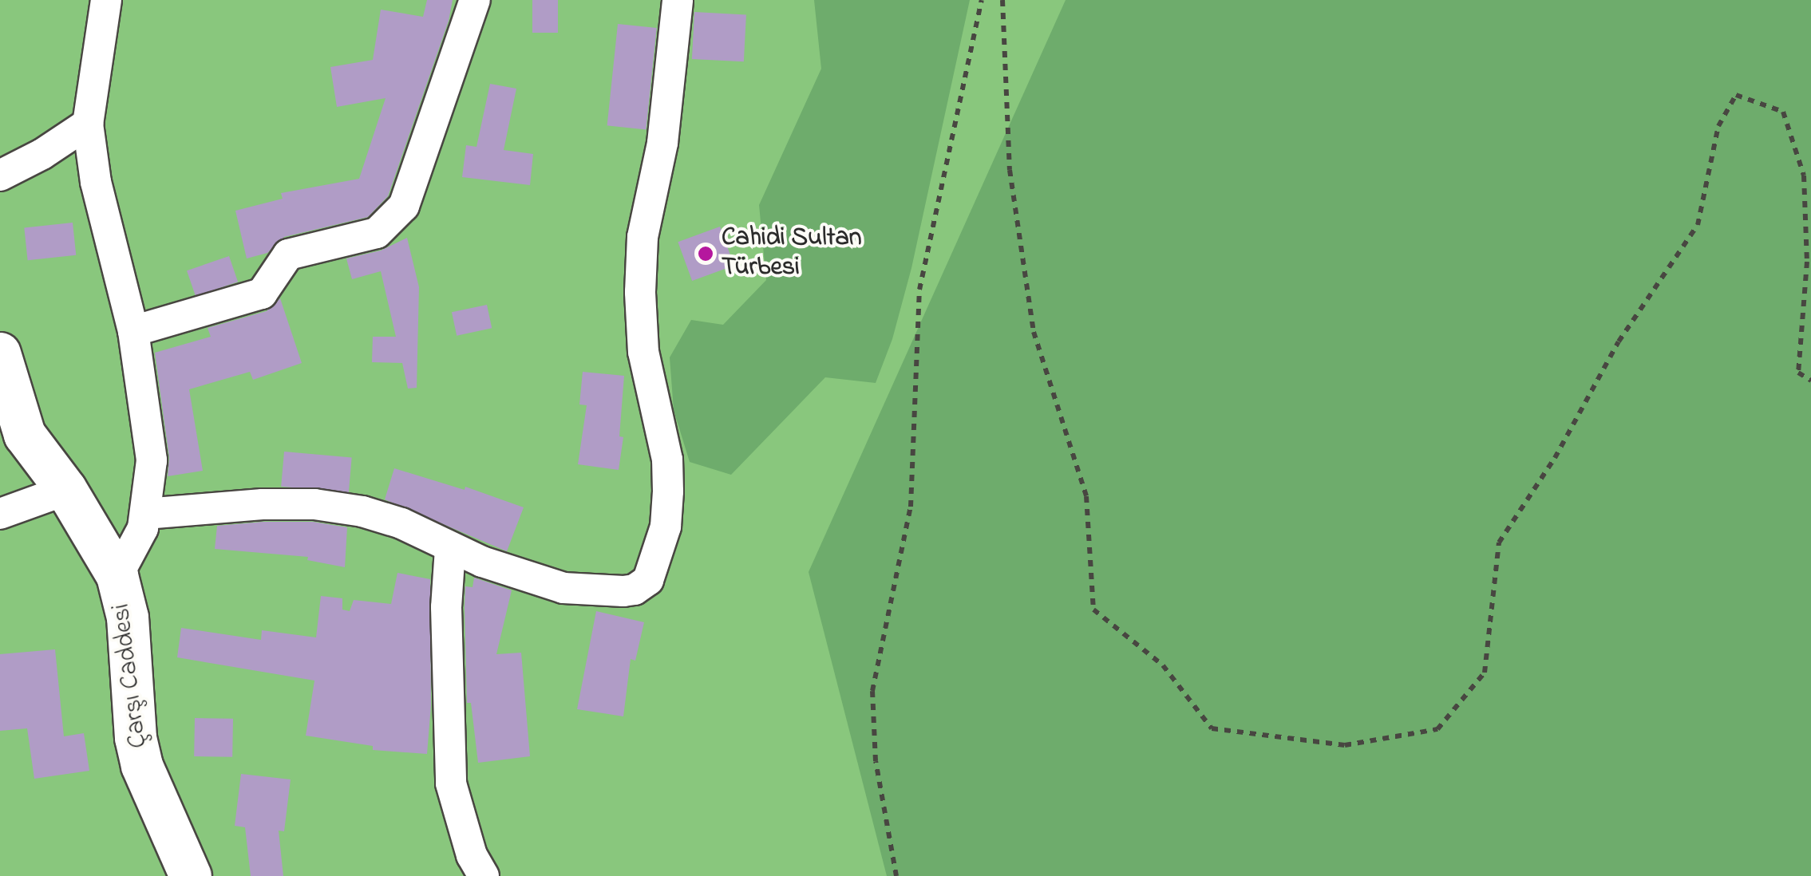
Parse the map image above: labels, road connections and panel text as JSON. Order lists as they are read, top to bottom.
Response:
{
  "streets": {
    "street": ["Çarşı Caddesi"]
  },
  "places": ["Cahidi Sultan Türbesi"]
}
